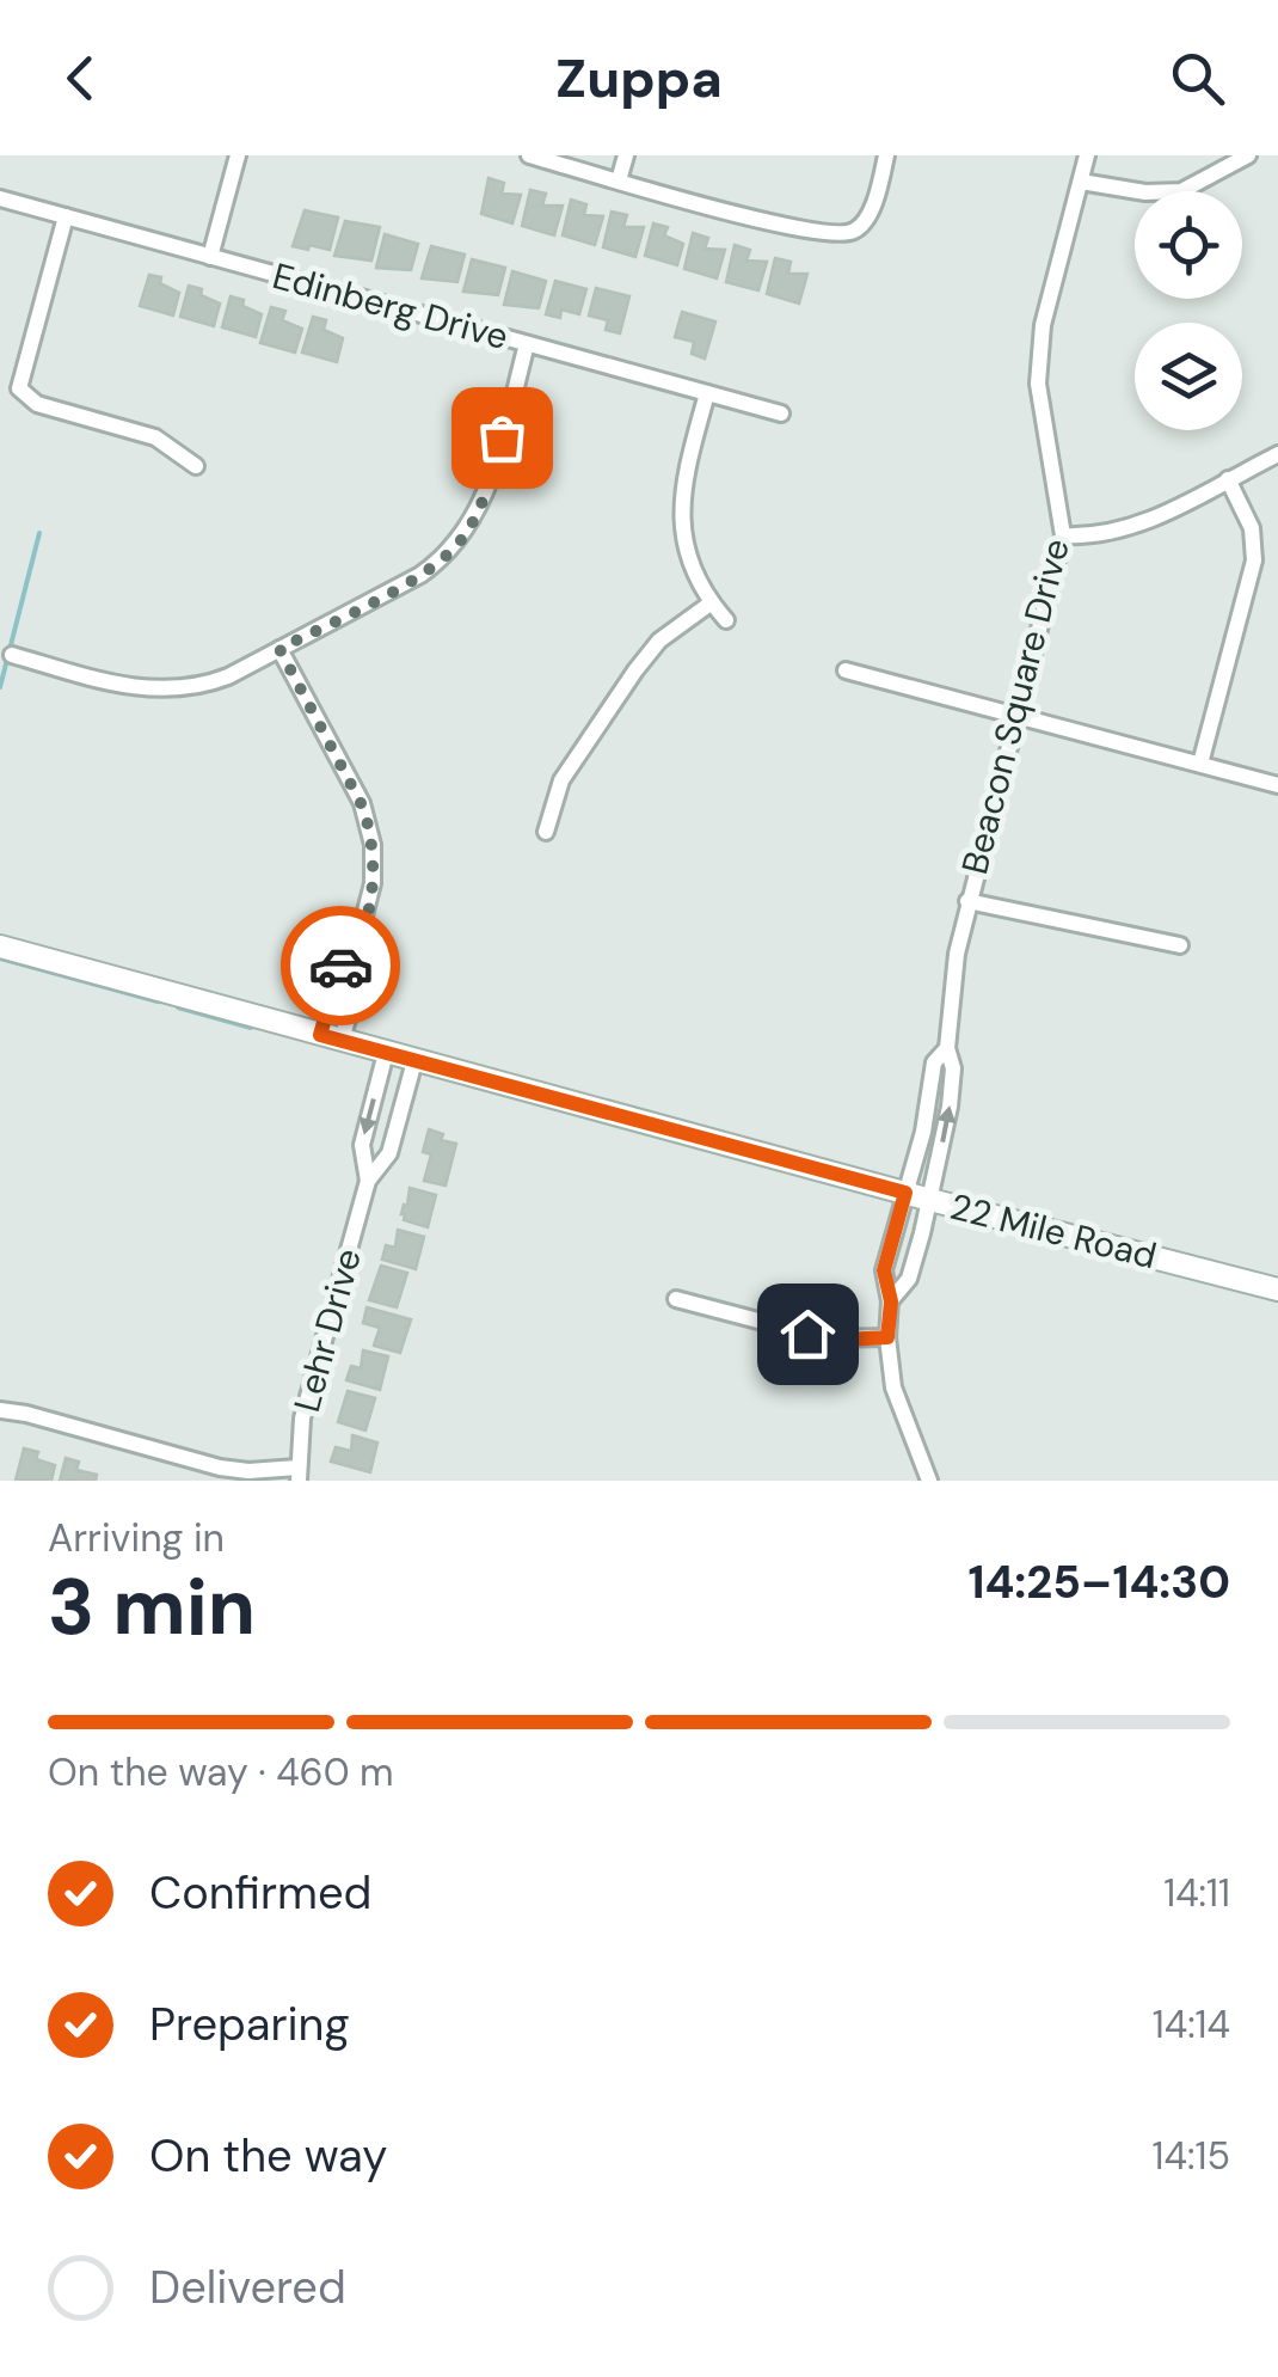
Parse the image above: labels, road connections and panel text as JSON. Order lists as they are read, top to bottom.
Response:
{
  "streets": {
    "street": [
      "Edinberg Drive",
      "Beacon Square Drive",
      "22 Mile Road",
      "Lehr Drive"
    ]
  },
  "crossings": [
    ["Beacon Square Drive", "22 Mile Road"],
    ["22 Mile Road", "Lehr Drive"]
  ],
  "page": {
    "header": "Zuppa",
    "heading": ["3 min", "Arriving in", "14:25–14:30"],
    "bar": "On the way · 460 m",
    "list": [
      ["Confirmed", "14:11"],
      ["Preparing", "14:14"],
      ["On the way", "14:15"],
      "Delivered"
    ]
  }
}
